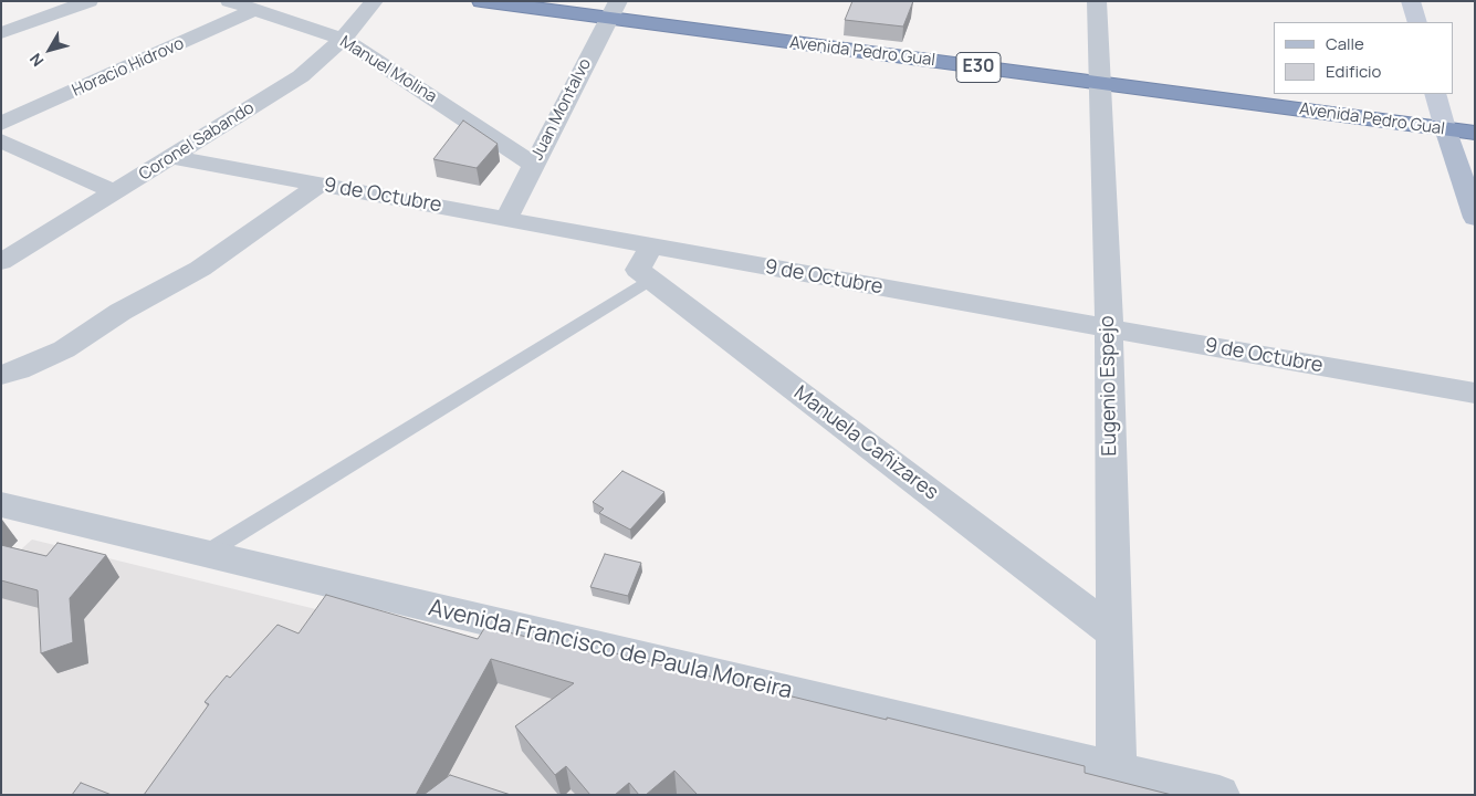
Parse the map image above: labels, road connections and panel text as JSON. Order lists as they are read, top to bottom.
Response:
{
  "streets": {
    "highway": ["Avenida Pedro Gual", "E30"],
    "street": [
      "Horacio Hidrovo",
      "Manuel Molina",
      "Juan Montalvo",
      "Coronel Sabando",
      "9 de Octubre",
      "Eugenio Espejo",
      "Manuela Cañizares",
      "Avenida Francisco de Paula Moreira"
    ]
  },
  "crossings": [
    ["Avenida Pedro Gual", "Juan Montalvo"],
    ["Avenida Pedro Gual", "Eugenio Espejo"],
    ["Horacio Hidrovo", "Manuel Molina"],
    ["Manuel Molina", "Juan Montalvo"],
    ["Manuel Molina", "Coronel Sabando"],
    ["Juan Montalvo", "9 de Octubre"],
    ["Coronel Sabando", "9 de Octubre"],
    ["9 de Octubre", "Eugenio Espejo"],
    ["Eugenio Espejo", "Manuela Cañizares"],
    ["Eugenio Espejo", "Avenida Francisco de Paula Moreira"]
  ],
  "legend": ["Calle", "Edificio"],
  "north": "bottom left"
}
